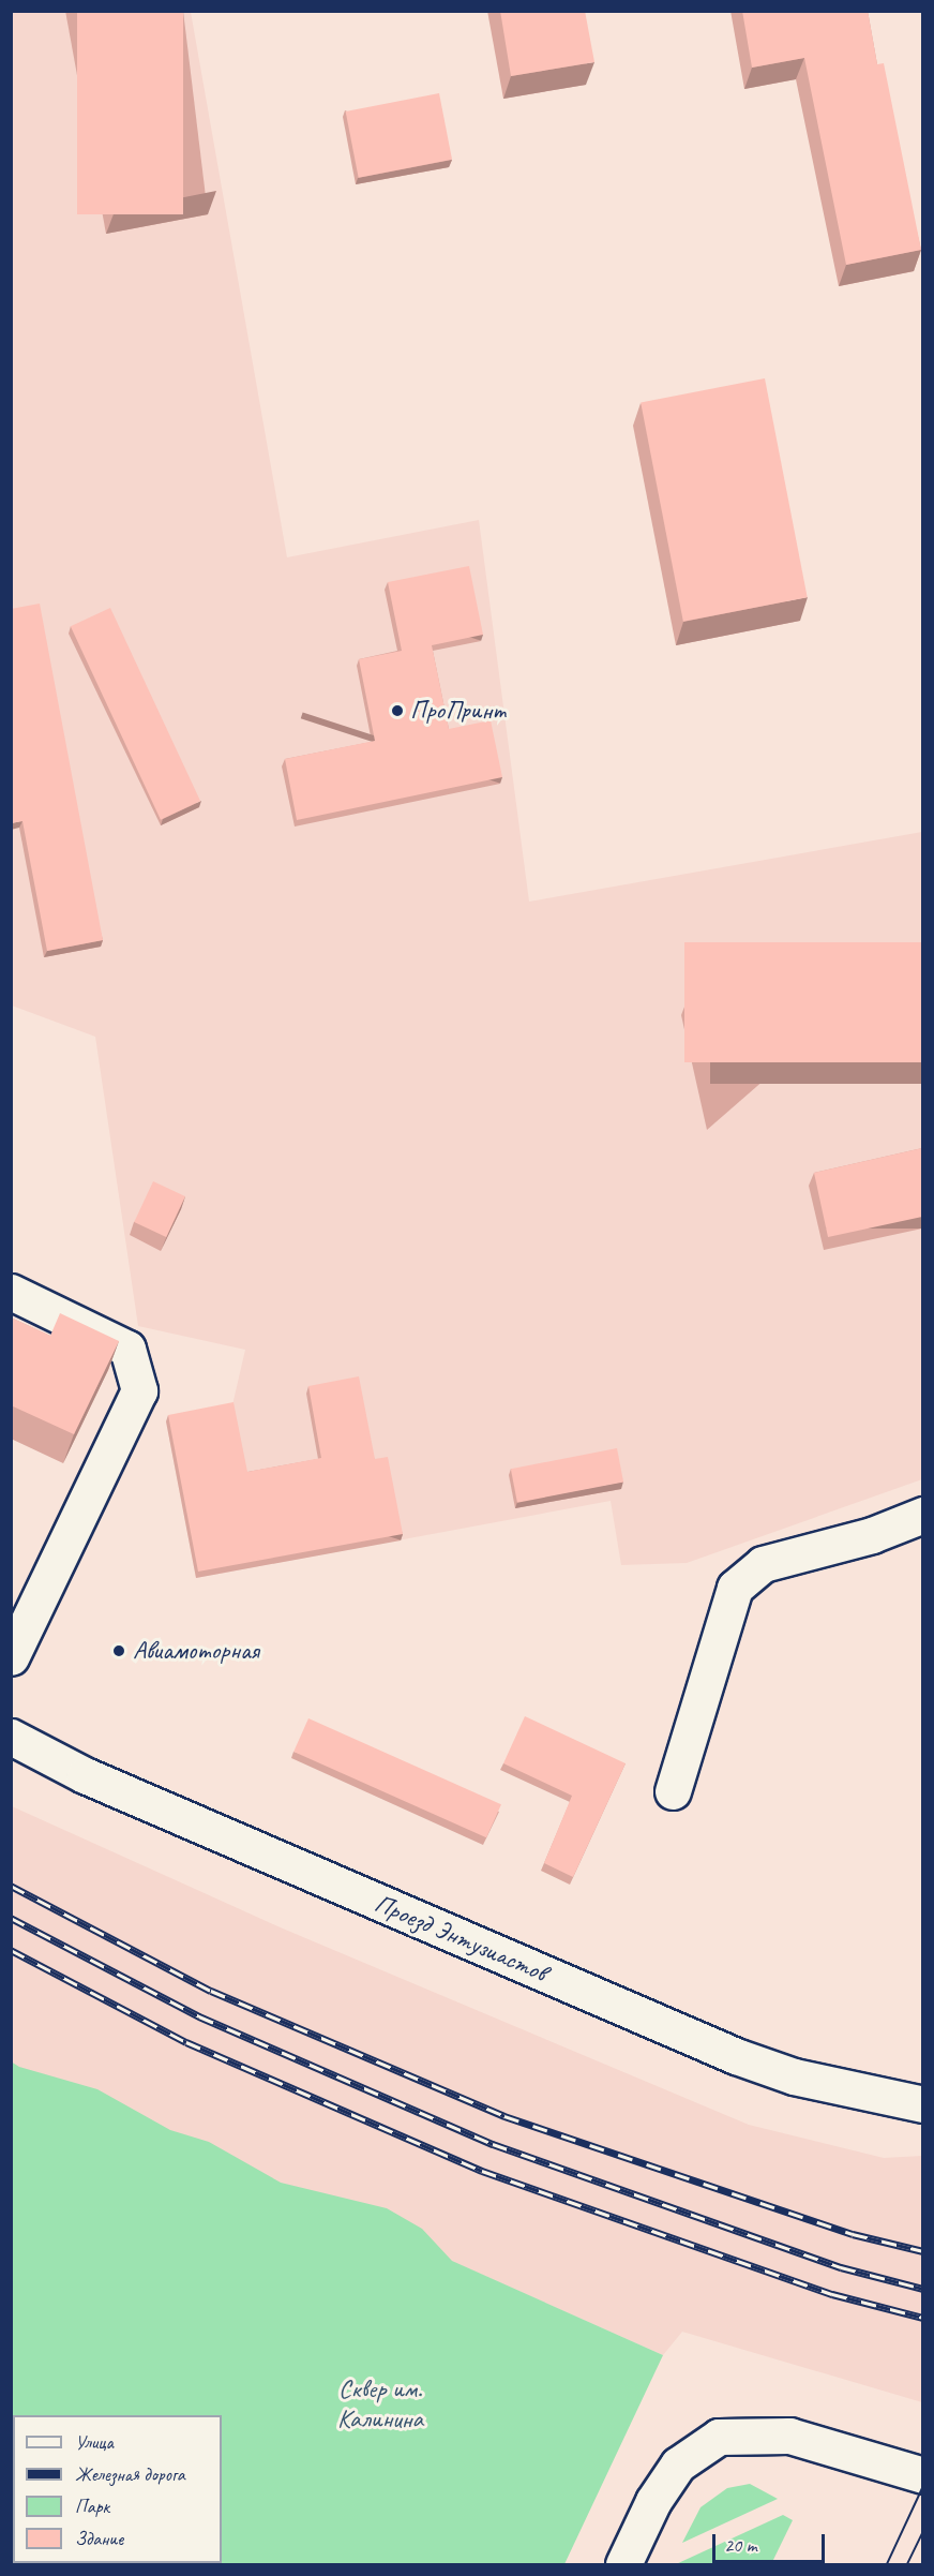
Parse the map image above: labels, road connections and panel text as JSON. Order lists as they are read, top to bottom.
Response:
{
  "streets": {
    "street": ["Проезд Энтузиастов"]
  },
  "parks": ["Сквер им. Калинина"],
  "places": ["ПроПринт", "Авиамоторная"],
  "legend": [
    "Улица",
    "Железная дорога",
    "Парк",
    "Здание"
  ],
  "scale_bar": "20 m"
}
